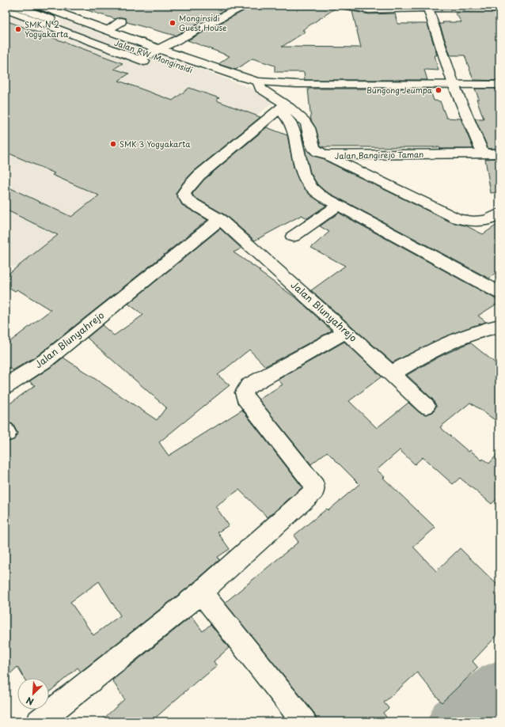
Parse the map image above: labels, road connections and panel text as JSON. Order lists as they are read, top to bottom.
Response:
{
  "streets": {
    "street": ["Jalan RW. Monginsidi", "Jalan Bangirejo Taman", "Jalan Blunyahrejo"]
  },
  "crossings": [
    ["Jalan Bangirejo Taman", "Jalan Blunyahrejo"]
  ],
  "places": [
    "Monginsidi Guest House",
    "SMK N 2 Yogyakarta",
    "Bungong Jeumpa",
    "SMK 3 Yogyakarta"
  ],
  "north": "bottom left"
}
